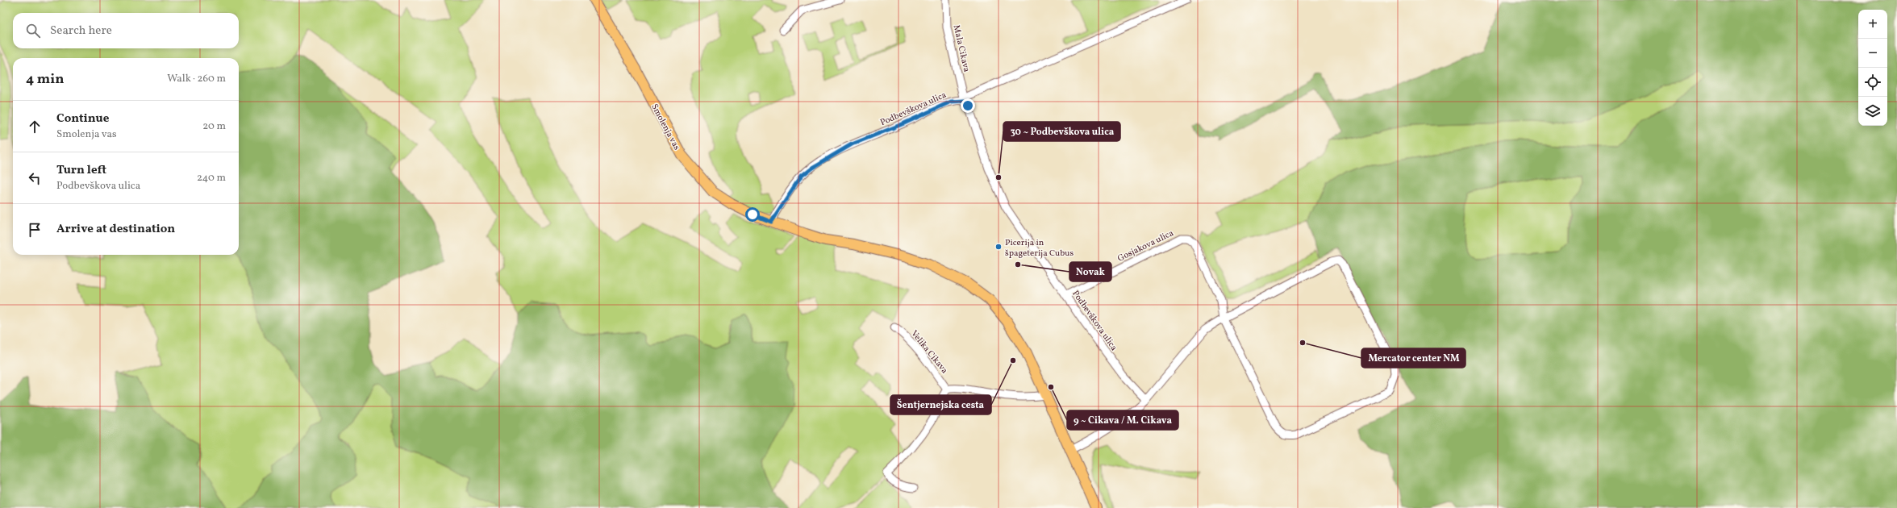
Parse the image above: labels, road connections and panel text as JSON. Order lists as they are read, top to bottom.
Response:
{
  "streets": {
    "main road": ["Smolenja vas"],
    "street": [
      "Mala Cikava",
      "Podbevškova ulica",
      "Gosjakova ulica",
      "Velika Cikava"
    ]
  },
  "crossings": [
    ["Mala Cikava", "Podbevškova ulica"],
    ["Podbevškova ulica", "Smolenja vas"],
    ["Podbevškova ulica", "Gosjakova ulica"]
  ],
  "places": [
    "30 ~ Podbevškova ulica",
    "Picerija in špageterija Cubus",
    "Novak",
    "Mercator center NM",
    "Šentjernejska cesta",
    "9 ~ Cikava / M. Cikava"
  ],
  "page": {
    "map_buttons": ["+", "−"],
    "search": "Search here",
    "heading": ["4 min", "Walk · 260 m"],
    "list": [
      ["Continue", "Smolenja vas", "20 m"],
      ["Turn left", "Podbevškova ulica", "240 m"],
      "Arrive at destination"
    ]
  }
}
